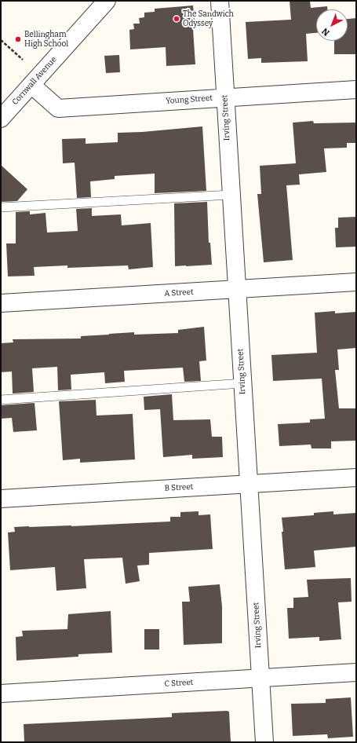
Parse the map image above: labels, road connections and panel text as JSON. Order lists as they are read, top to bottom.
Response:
{
  "streets": {
    "street": [
      "Cornwall Avenue",
      "Young Street",
      "Irving Street",
      "A Street",
      "B Street",
      "C Street"
    ]
  },
  "crossings": [
    ["Cornwall Avenue", "Young Street"],
    ["Young Street", "Irving Street"],
    ["Irving Street", "A Street"],
    ["Irving Street", "B Street"],
    ["Irving Street", "C Street"]
  ],
  "places": ["The Sandwich Odyssey", "Bellingham High School"],
  "north": "bottom left"
}
